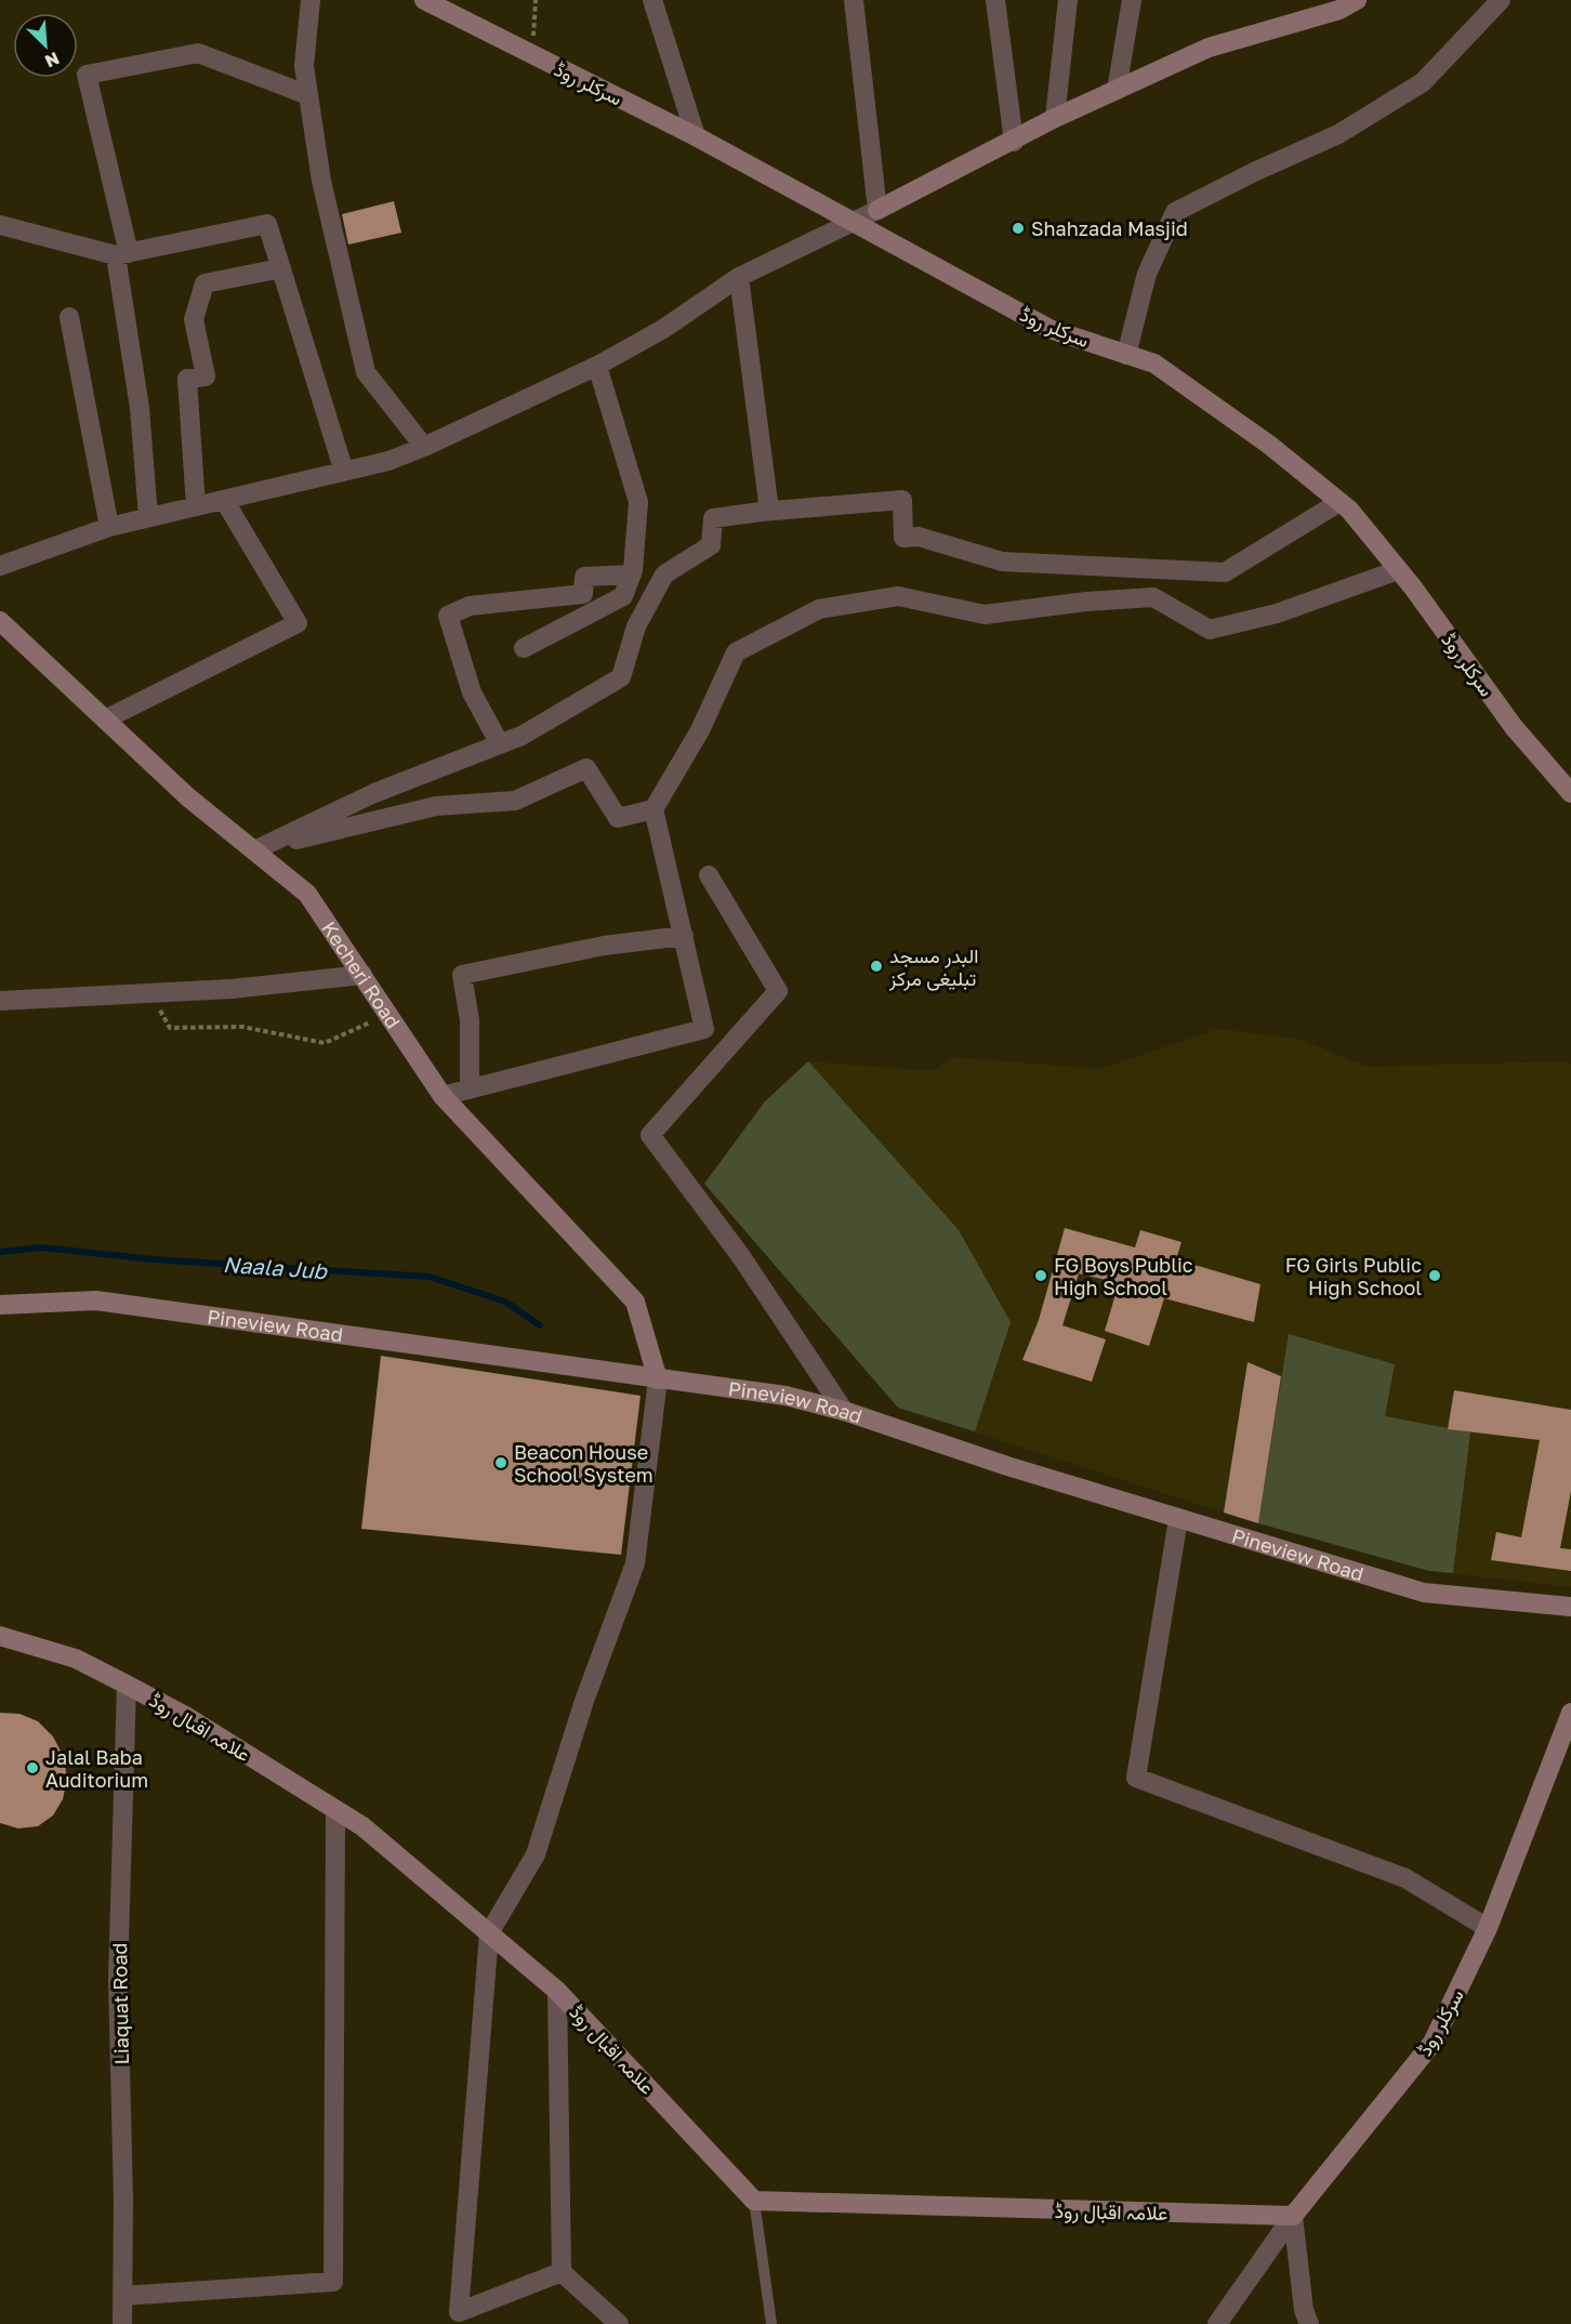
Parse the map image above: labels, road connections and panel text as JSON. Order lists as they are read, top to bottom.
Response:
{
  "streets": {
    "main road": [
      "سرکلر روڈ",
      "Kecheri Road",
      "Pineview Road",
      "علامہ اقبال روڈ"
    ],
    "street": ["Liaquat Road"]
  },
  "crossings": [
    ["سرکلر روڈ", "علامہ اقبال روڈ"],
    ["Kecheri Road", "Pineview Road"],
    ["علامہ اقبال روڈ", "Liaquat Road"]
  ],
  "water": ["Naala Jub"],
  "places": [
    "Shahzada Masjid",
    "البدر مسجد تبلیغی مرکز",
    "FG Boys Public High School",
    "FG Girls Public High School",
    "Beacon House School System",
    "Jalal Baba Auditorium"
  ],
  "north": "bottom right"
}
